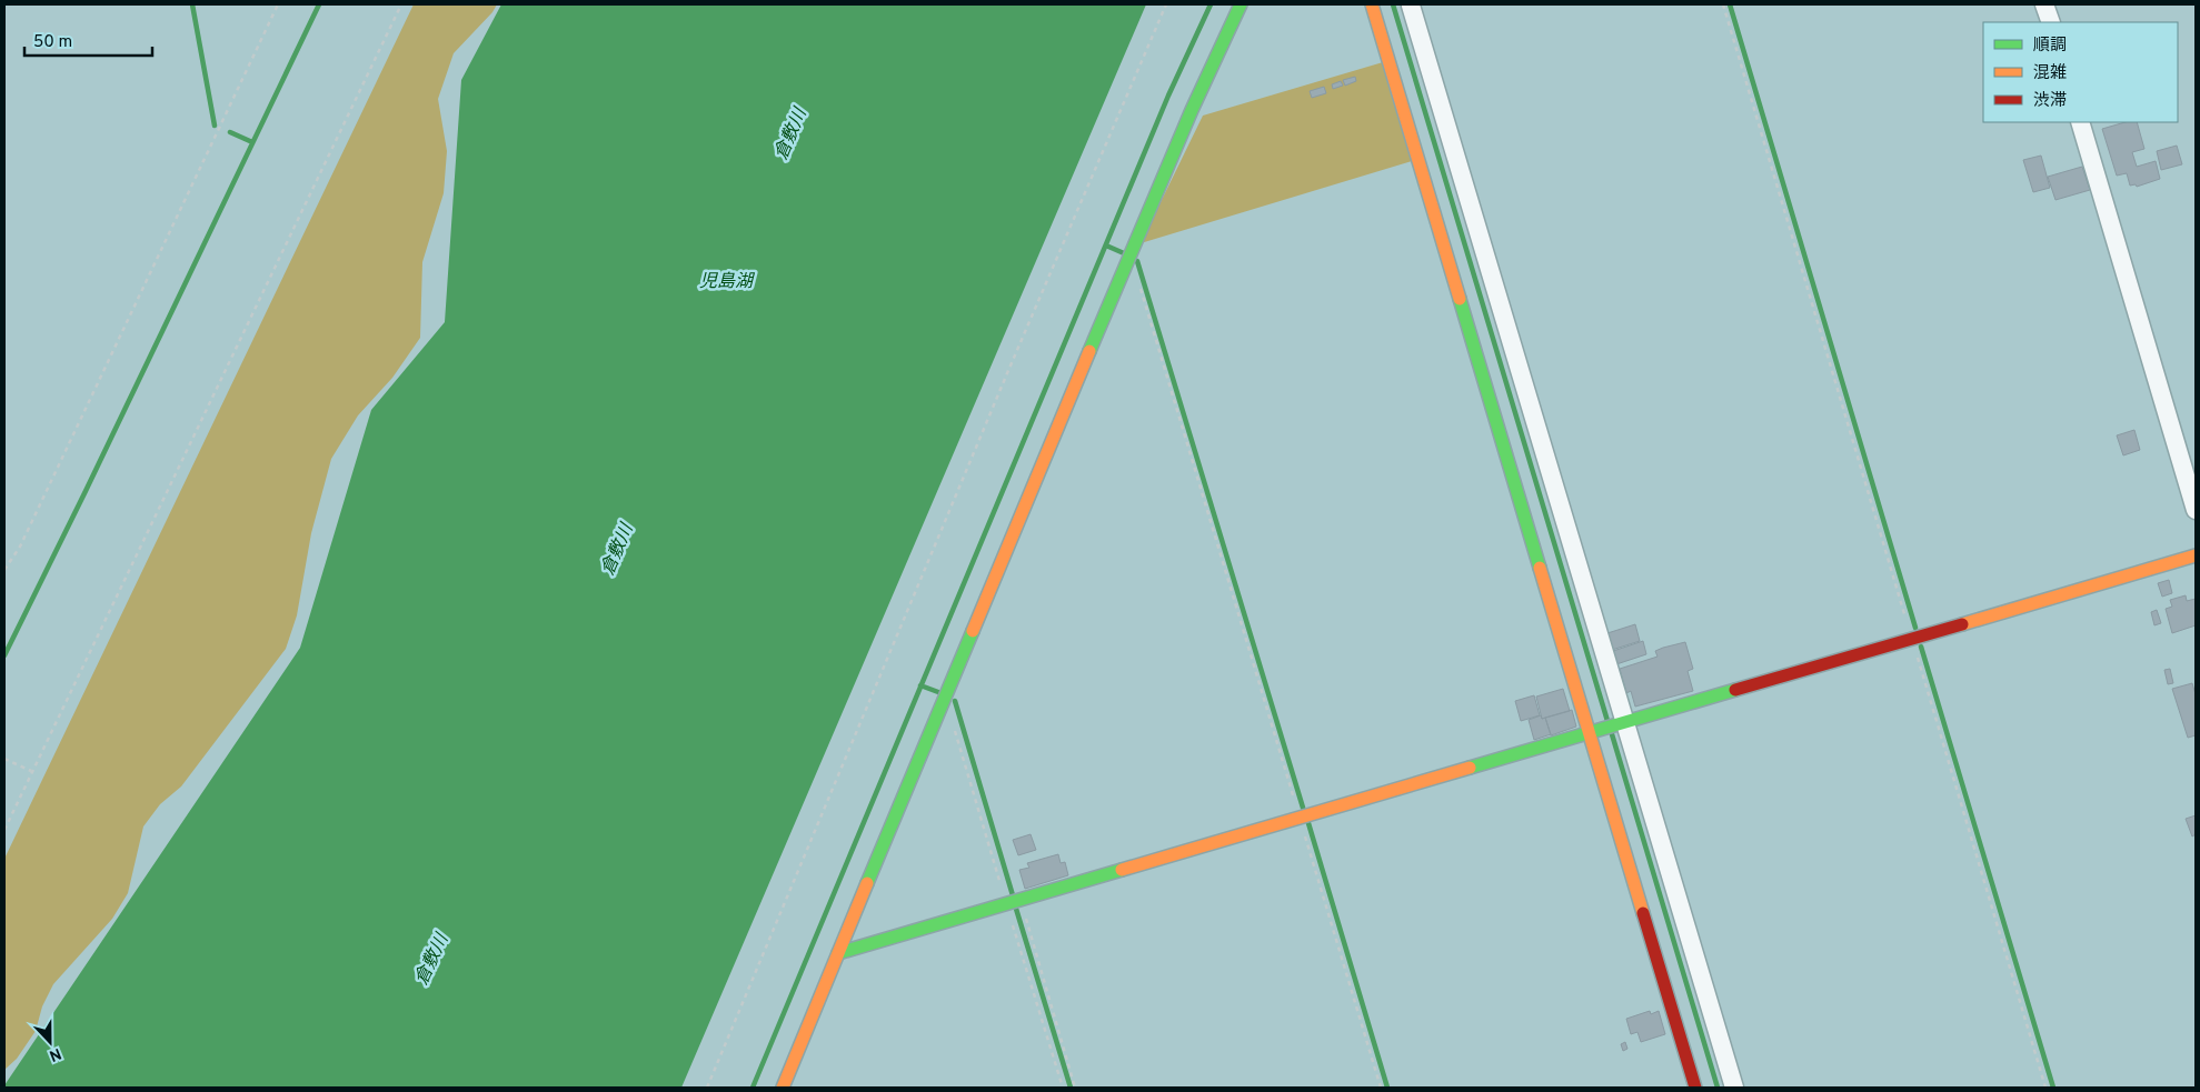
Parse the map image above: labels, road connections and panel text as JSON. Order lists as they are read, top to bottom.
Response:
{
  "water": ["倉敷川", "児島湖"],
  "legend": ["順調", "混雑", "渋滞"],
  "scale_bar": "50 m",
  "north": "bottom"
}
